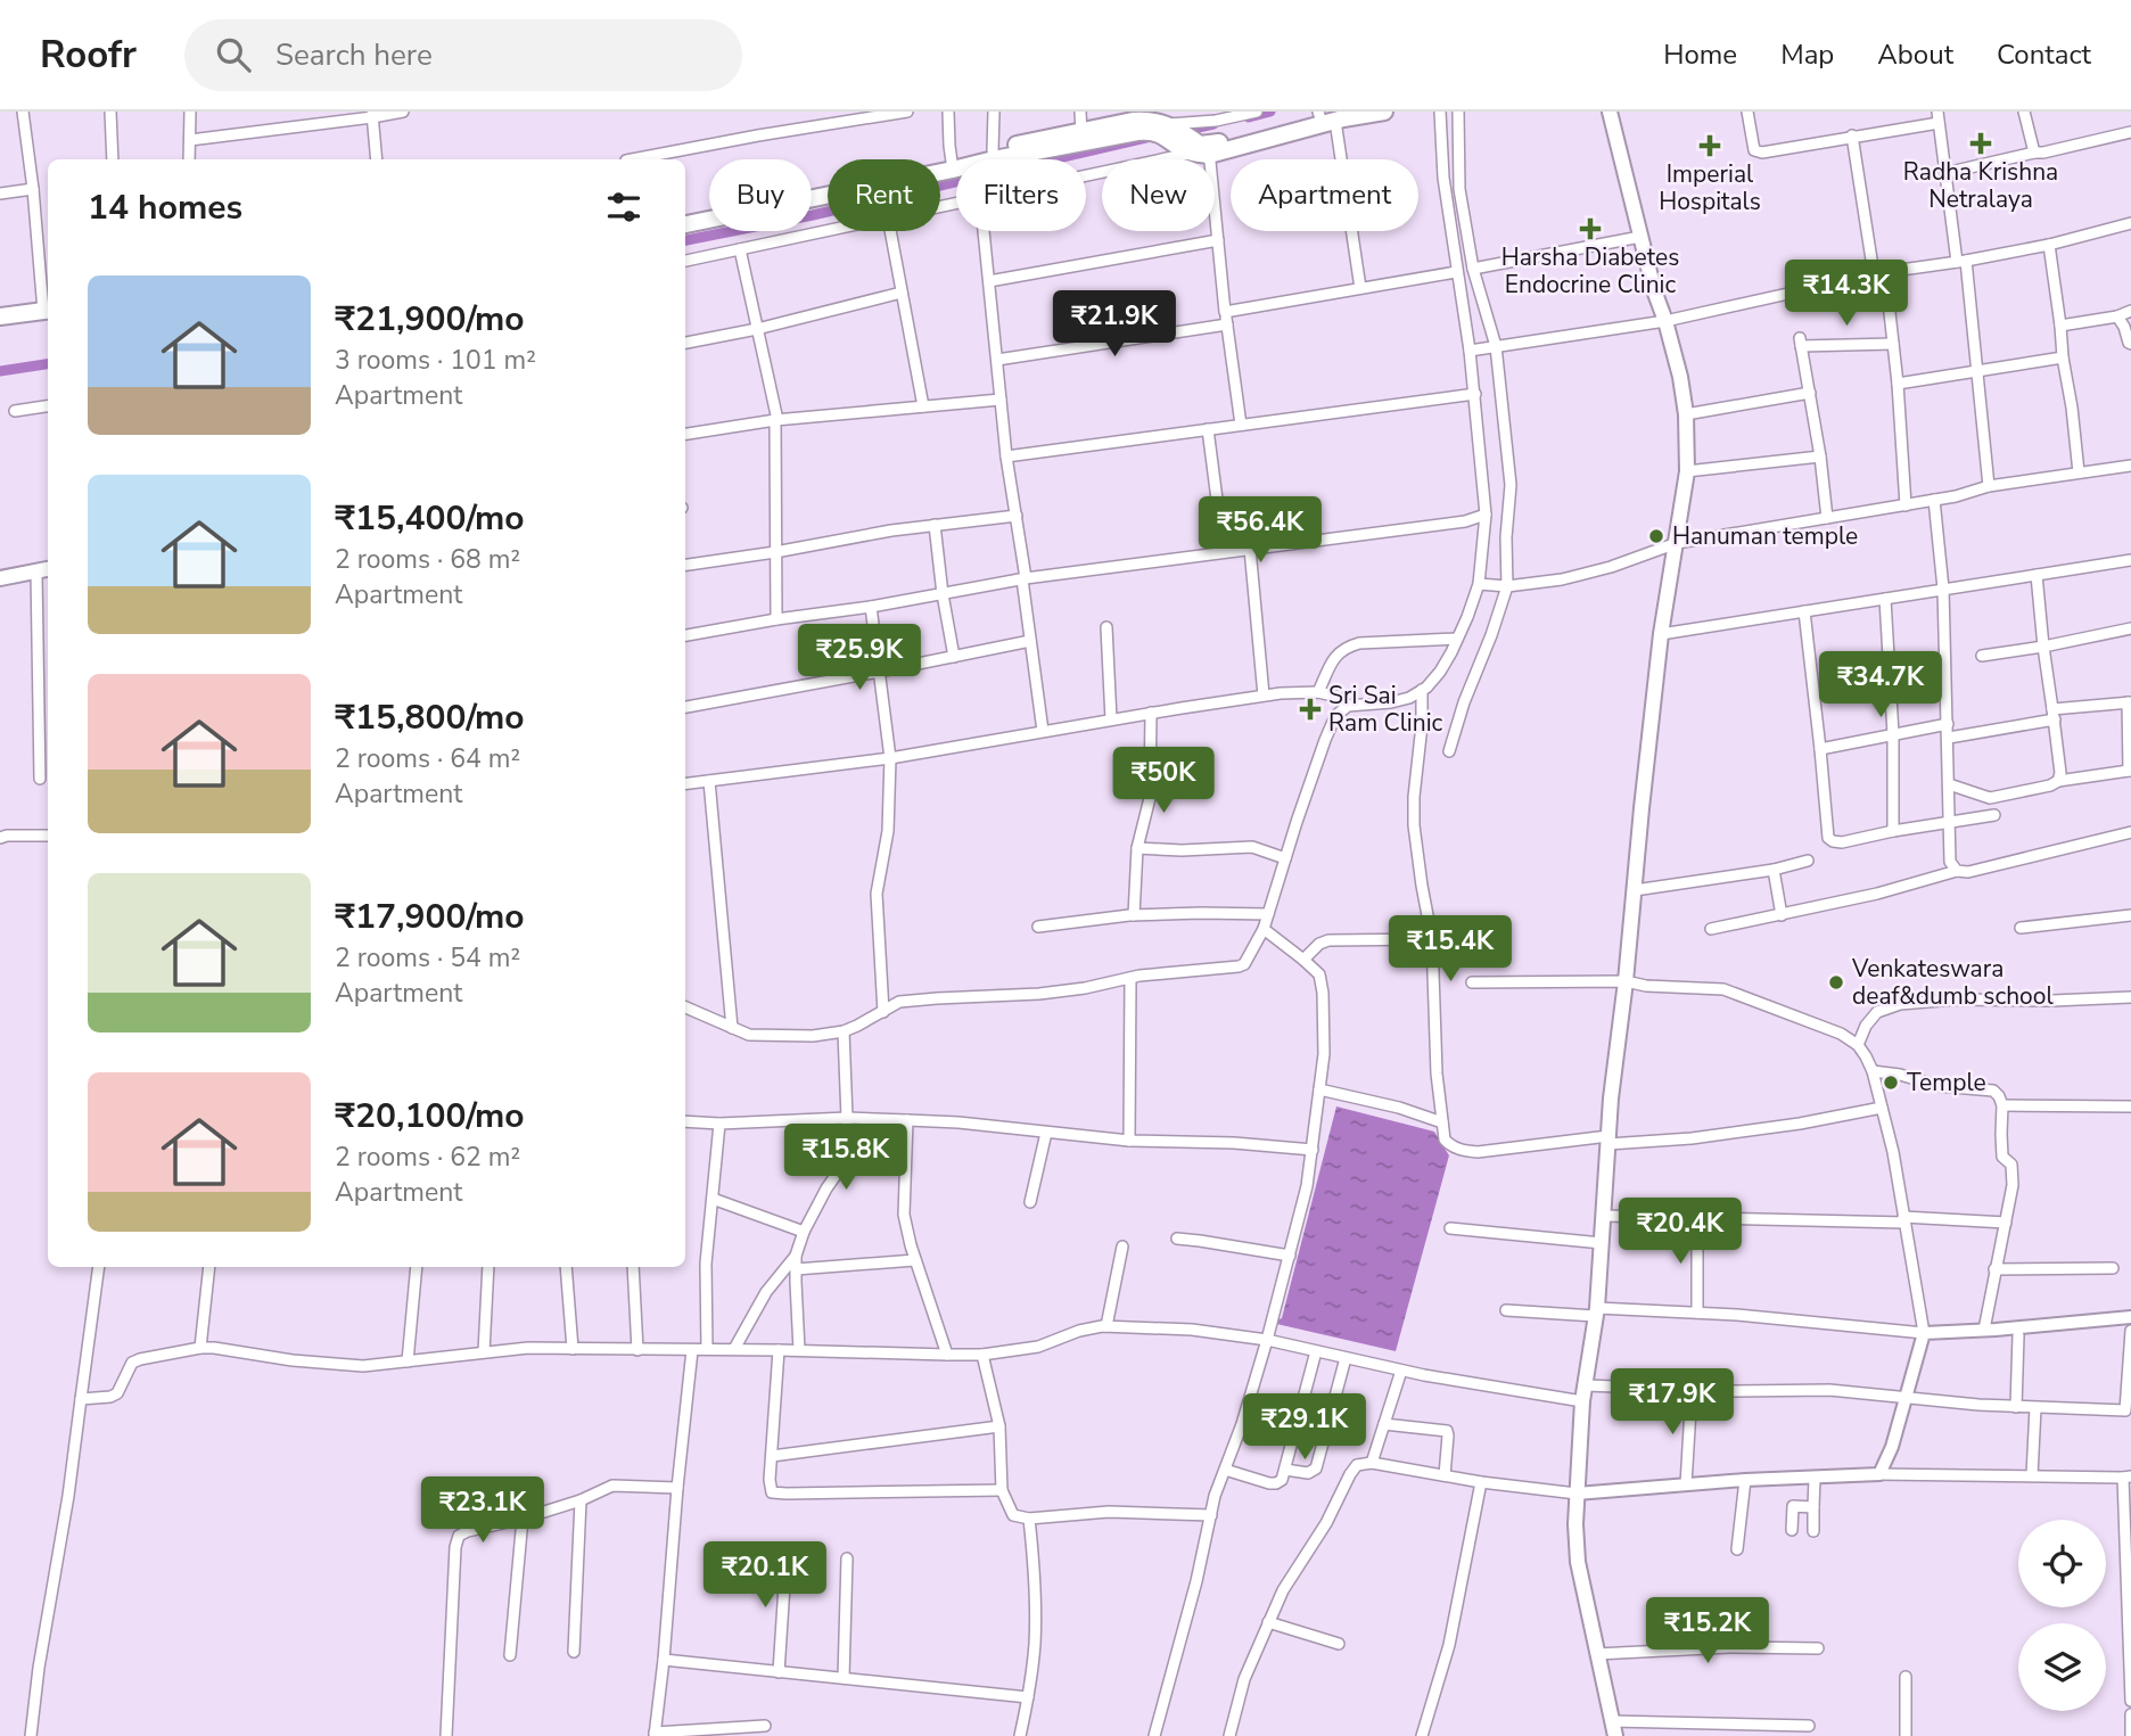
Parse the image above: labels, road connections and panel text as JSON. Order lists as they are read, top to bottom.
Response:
{
  "places": {
    "health": [
      "Radha Krishna Netralaya",
      "Imperial Hospitals",
      "Harsha Diabetes Endocrine Clinic",
      "Sri Sai Ram Clinic"
    ],
    "other": ["Hanuman temple", "Venkateswara deaf&dumb school", "Temple"]
  },
  "page": {
    "header": "Roofr",
    "search": "Search here",
    "nav": [
      "Home",
      "Map",
      "About",
      "Contact"
    ],
    "chip": [
      "Buy",
      "Rent",
      "Filters",
      "New",
      "Apartment"
    ],
    "heading": "14 homes",
    "list": [
      {
        "name": "₹21,900/mo",
        "note": "3 rooms · 101 m² · Apartment"
      },
      {
        "name": "₹15,400/mo",
        "note": "2 rooms · 68 m² · Apartment"
      },
      {
        "name": "₹15,800/mo",
        "note": "2 rooms · 64 m² · Apartment"
      },
      {
        "name": "₹17,900/mo",
        "note": "2 rooms · 54 m² · Apartment"
      },
      {
        "name": "₹20,100/mo",
        "note": "2 rooms · 62 m² · Apartment"
      }
    ],
    "price": [
      "₹14.3K",
      "₹21.9K",
      "₹56.4K",
      "₹25.9K",
      "₹34.7K",
      "₹50K",
      "₹15.4K",
      "₹15.8K",
      "₹20.4K",
      "₹17.9K",
      "₹29.1K",
      "₹23.1K",
      "₹20.1K",
      "₹15.2K"
    ]
  }
}
